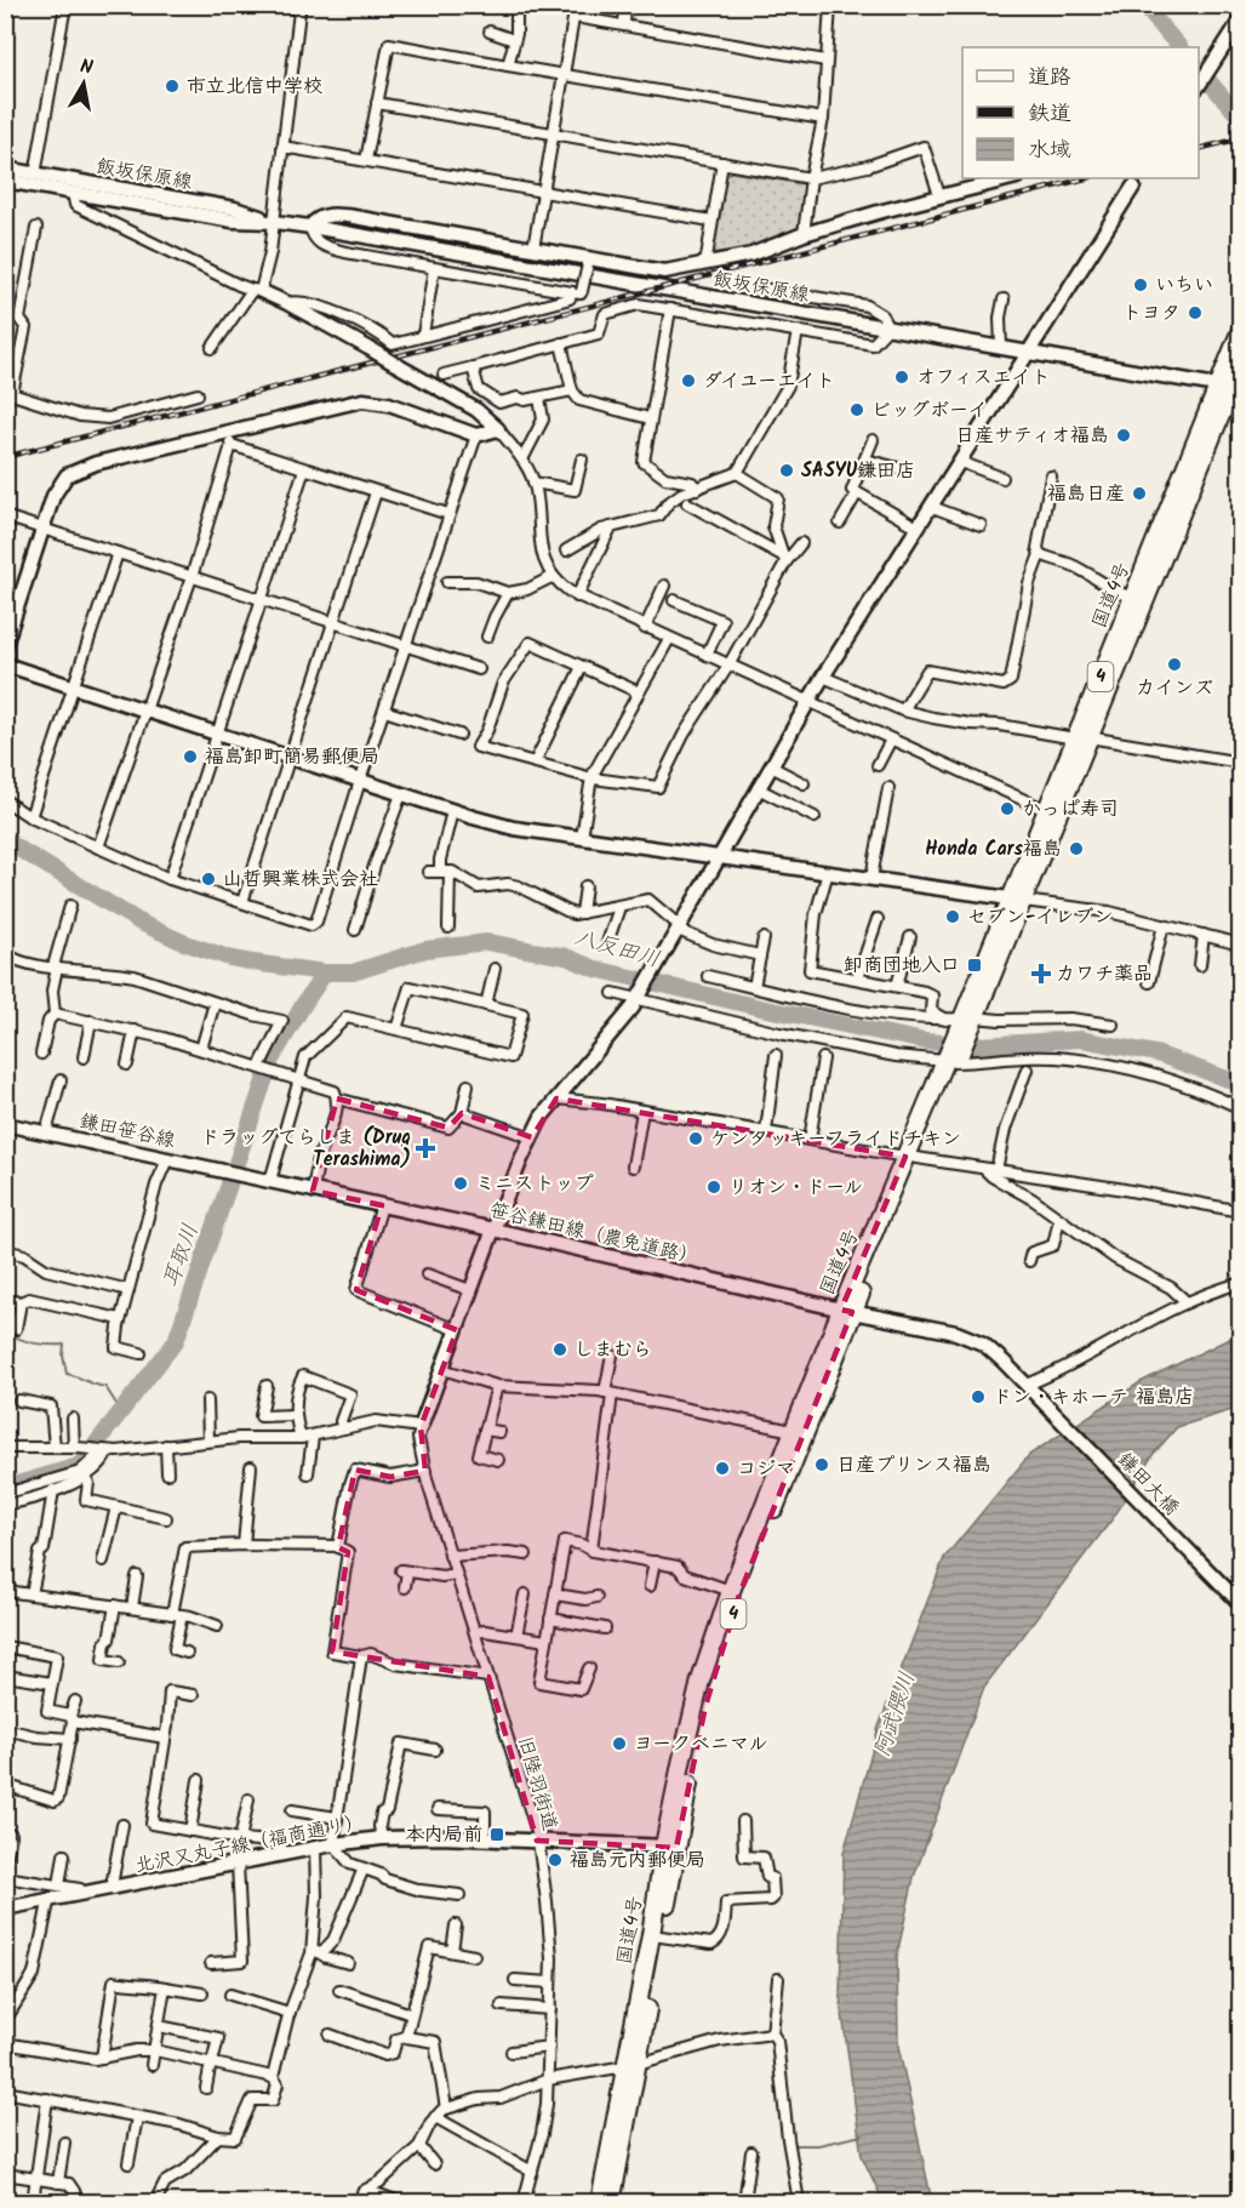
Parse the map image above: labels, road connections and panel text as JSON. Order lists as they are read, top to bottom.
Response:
{
  "streets": {
    "highway": ["国道4号", "4"],
    "street": [
      "飯坂保原線",
      "鎌田笹谷線",
      "笹谷鎌田線（農免道路）",
      "鎌田大橋",
      "旧陸羽街道",
      "北沢又丸子線（福商通り）"
    ]
  },
  "crossings": [
    ["飯坂保原線", "国道4号"],
    ["国道4号", "笹谷鎌田線（農免道路）"],
    ["国道4号", "北沢又丸子線（福商通り）"],
    ["鎌田笹谷線", "笹谷鎌田線（農免道路）"],
    ["旧陸羽街道", "北沢又丸子線（福商通り）"]
  ],
  "water": ["八反田川", "耳取川", "阿武隈川"],
  "places": {
    "other": [
      "市立北信中学校",
      "いちい",
      "トヨタ",
      "オフィスエイト",
      "ダイユーエイト",
      "ビッグボーイ",
      "日産サティオ福島",
      "SASYU鎌田店",
      "福島日産",
      "カインズ",
      "福島卸町簡易郵便局",
      "かっぱ寿司",
      "Honda Cars福島",
      "山哲興業株式会社",
      "セブン-イレブン",
      "ケンタッキーフライドチキン",
      "ミニストップ",
      "リオン・ドール",
      "しまむら",
      "ドン・キホーテ 福島店",
      "日産プリンス福島",
      "コジマ",
      "ヨークベニマル",
      "福島元内郵便局"
    ],
    "transit": ["卸商団地入口", "本内局前"],
    "health": ["カワチ薬品", "ドラッグてらしま (Drug Terashima)"]
  },
  "legend": ["道路", "鉄道", "水域"],
  "north": "top"
}
